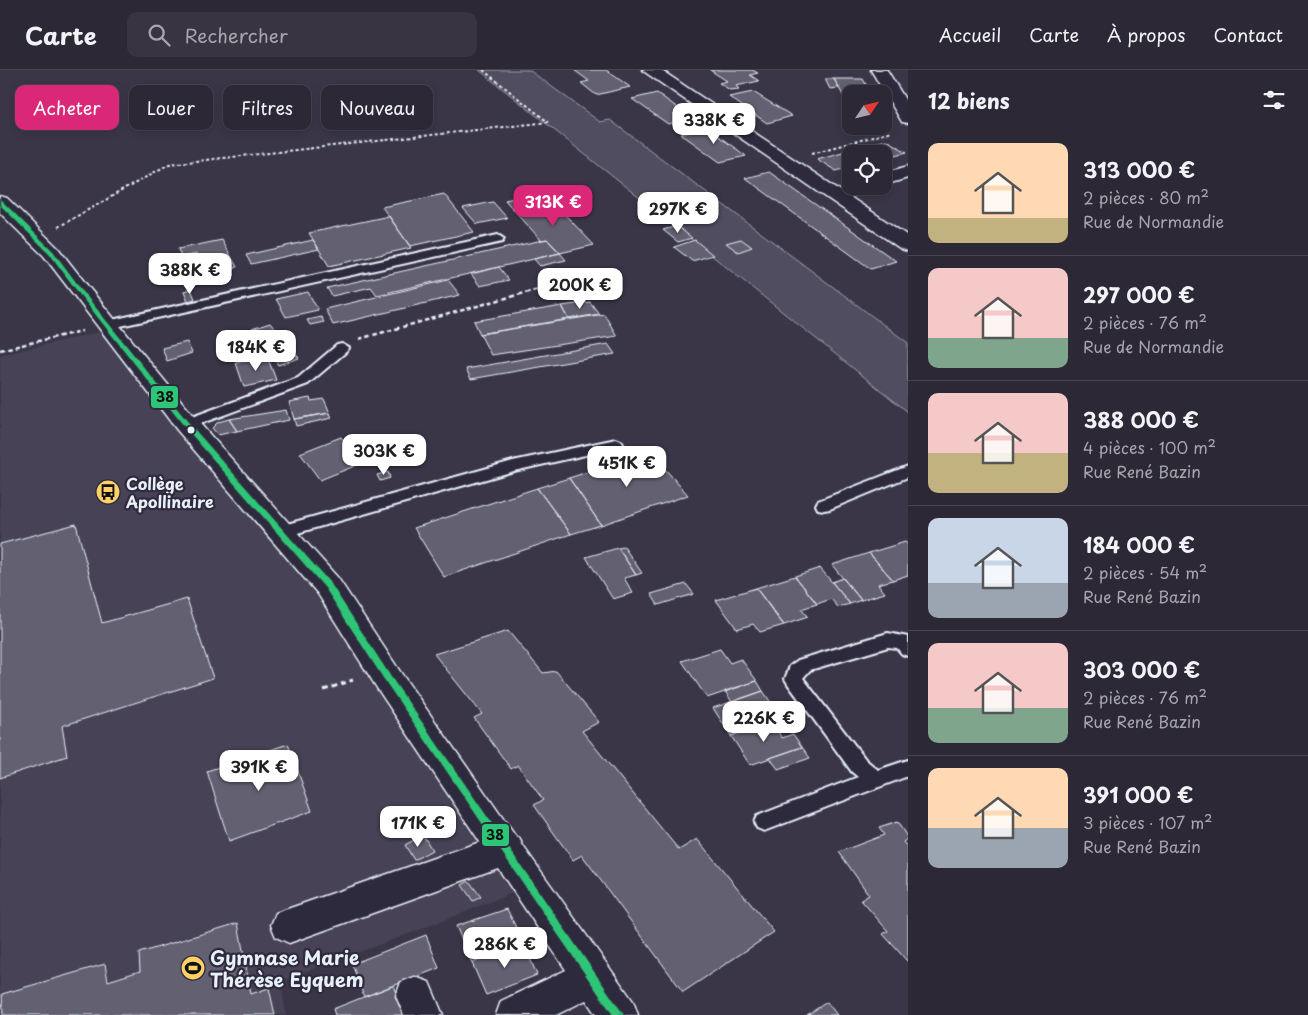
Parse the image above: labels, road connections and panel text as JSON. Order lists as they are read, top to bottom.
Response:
{
  "places": {
    "bus stop": ["Collège Apollinaire"],
    "sports": ["Gymnase Marie Thérèse Eyquem"]
  },
  "lines": ["transit line 38"],
  "north": "top right",
  "page": {
    "header": "Carte",
    "search": "Rechercher",
    "nav": [
      "Accueil",
      "Carte",
      "À propos",
      "Contact"
    ],
    "heading": "12 biens",
    "chip": [
      "Acheter",
      "Louer",
      "Filtres",
      "Nouveau"
    ],
    "price": [
      "338K €",
      "313K €",
      "297K €",
      "388K €",
      "200K €",
      "184K €",
      "303K €",
      "451K €",
      "226K €",
      "391K €",
      "171K €",
      "286K €"
    ],
    "list": [
      {
        "name": "313 000 €",
        "note": "2 pièces · 80 m² · Rue de Normandie"
      },
      {
        "name": "297 000 €",
        "note": "2 pièces · 76 m² · Rue de Normandie"
      },
      {
        "name": "388 000 €",
        "note": "4 pièces · 100 m² · Rue René Bazin"
      },
      {
        "name": "184 000 €",
        "note": "2 pièces · 54 m² · Rue René Bazin"
      },
      {
        "name": "303 000 €",
        "note": "2 pièces · 76 m² · Rue René Bazin"
      },
      {
        "name": "391 000 €",
        "note": "3 pièces · 107 m² · Rue René Bazin"
      }
    ]
  }
}
